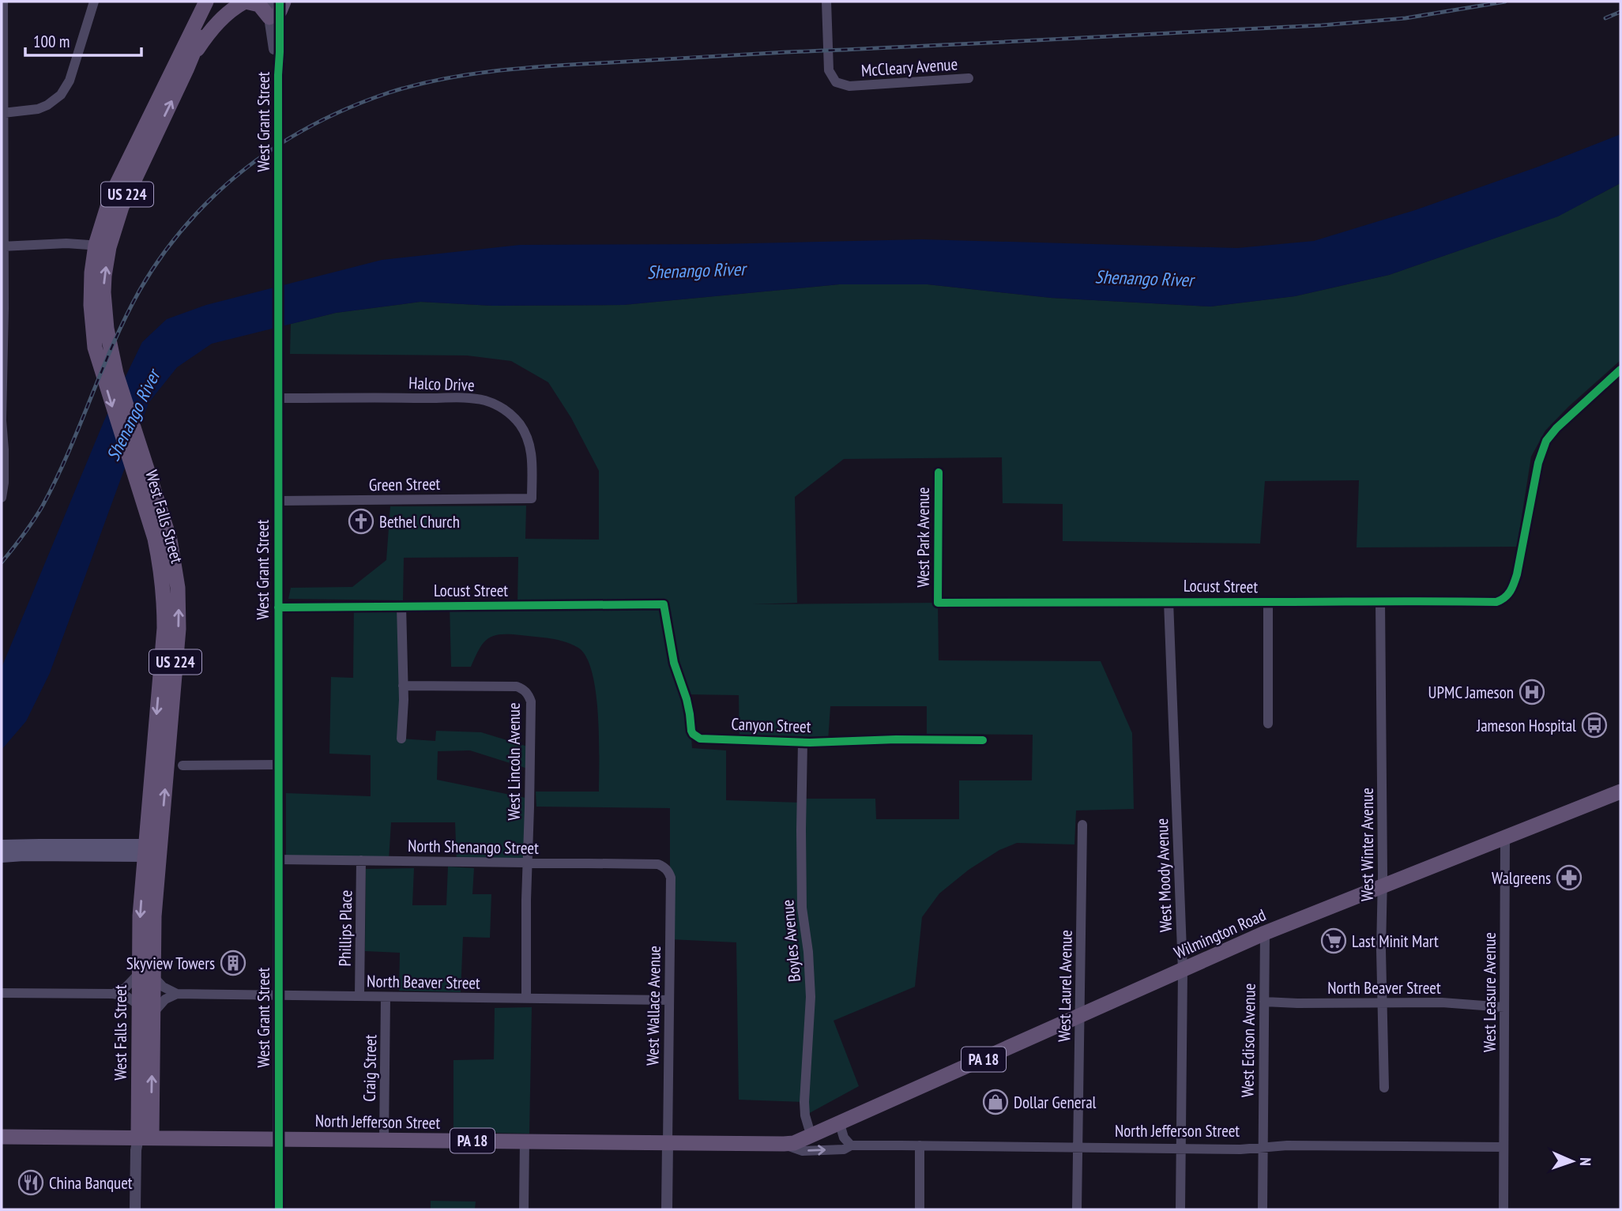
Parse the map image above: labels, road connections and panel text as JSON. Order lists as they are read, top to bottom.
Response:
{
  "streets": {
    "main road": [
      "US 224",
      "West Falls Street",
      "Wilmington Road",
      "PA 18",
      "North Jefferson Street"
    ],
    "street": [
      "McCleary Avenue",
      "West Grant Street",
      "Halco Drive",
      "Green Street",
      "West Park Avenue",
      "Locust Street",
      "Canyon Street",
      "West Lincoln Avenue",
      "West Winter Avenue",
      "North Shenango Street",
      "West Moody Avenue",
      "Phillips Place",
      "Boyles Avenue",
      "North Beaver Street",
      "West Laurel Avenue",
      "West Leasure Avenue",
      "West Wallace Avenue",
      "West Edison Avenue",
      "Craig Street"
    ]
  },
  "crossings": [
    ["West Grant Street", "Halco Drive"],
    ["West Grant Street", "Green Street"],
    ["West Grant Street", "Locust Street"],
    ["West Grant Street", "North Shenango Street"],
    ["West Grant Street", "North Beaver Street"],
    ["West Grant Street", "North Jefferson Street"],
    ["Halco Drive", "Green Street"],
    ["West Falls Street", "North Jefferson Street"],
    ["West Park Avenue", "Locust Street"],
    ["Locust Street", "Canyon Street"],
    ["Locust Street", "West Winter Avenue"],
    ["Locust Street", "West Moody Avenue"],
    ["Canyon Street", "Boyles Avenue"],
    ["West Lincoln Avenue", "North Shenango Street"],
    ["West Lincoln Avenue", "North Beaver Street"],
    ["West Winter Avenue", "Wilmington Road"],
    ["West Winter Avenue", "North Beaver Street"],
    ["North Shenango Street", "Phillips Place"],
    ["North Shenango Street", "West Wallace Avenue"],
    ["West Moody Avenue", "Wilmington Road"],
    ["West Moody Avenue", "North Jefferson Street"],
    ["Phillips Place", "North Beaver Street"],
    ["Wilmington Road", "West Laurel Avenue"],
    ["Wilmington Road", "West Leasure Avenue"],
    ["Wilmington Road", "West Edison Avenue"],
    ["Wilmington Road", "PA 18"],
    ["Boyles Avenue", "PA 18"],
    ["North Beaver Street", "West Leasure Avenue"],
    ["North Beaver Street", "West Wallace Avenue"],
    ["North Beaver Street", "West Edison Avenue"],
    ["North Beaver Street", "Craig Street"],
    ["West Laurel Avenue", "North Jefferson Street"],
    ["West Leasure Avenue", "North Jefferson Street"],
    ["West Wallace Avenue", "North Jefferson Street"],
    ["West Edison Avenue", "North Jefferson Street"],
    ["PA 18", "North Jefferson Street"],
    ["Craig Street", "North Jefferson Street"]
  ],
  "water": ["Shenango River"],
  "places": {
    "church": ["Bethel Church"],
    "hospital": ["UPMC Jameson"],
    "bus stop": ["Jameson Hospital"],
    "pharmacy": ["Walgreens"],
    "supermarket": ["Last Minit Mart"],
    "building": ["Skyview Towers"],
    "shop": ["Dollar General"],
    "restaurant": ["China Banquet"]
  },
  "scale_bar": "100 m",
  "north": "right"
}
